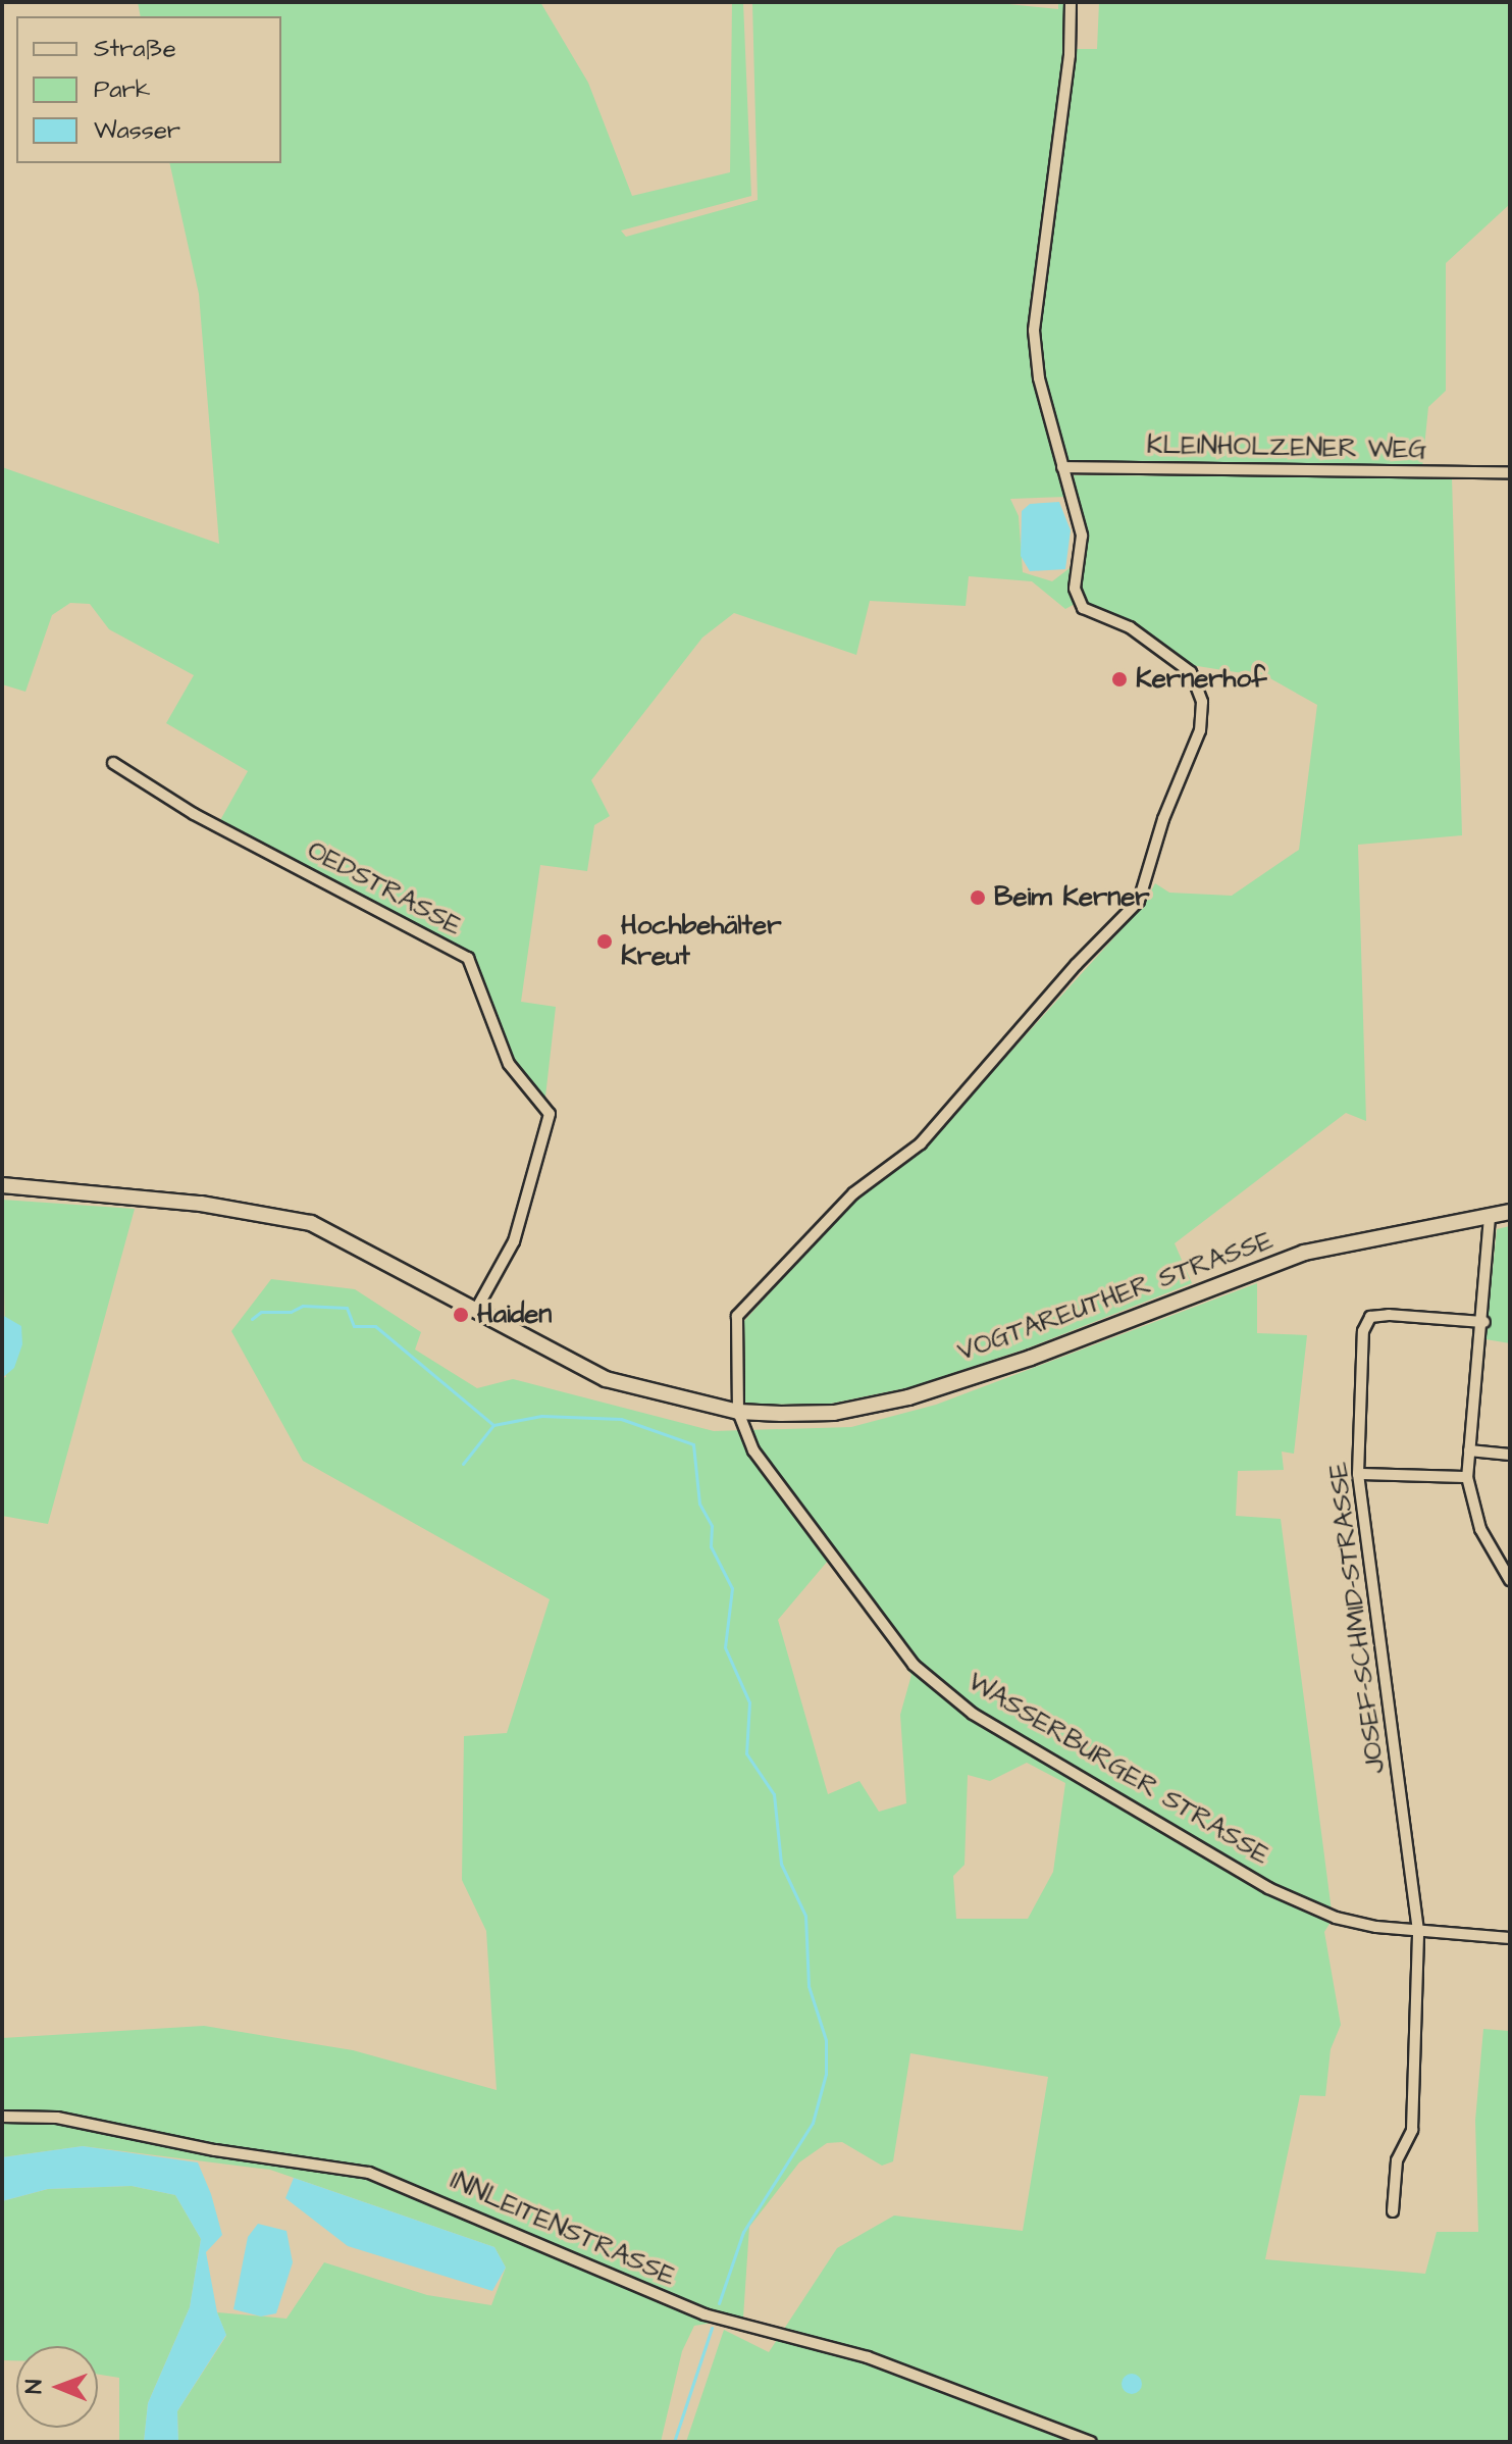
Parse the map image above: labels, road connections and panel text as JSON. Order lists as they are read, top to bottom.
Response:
{
  "streets": {
    "main road": ["VOGTAREUTHER STRASSE"],
    "street": [
      "KLEINHOLZENER WEG",
      "OEDSTRASSE",
      "JOSEF-SCHMID-STRASSE",
      "WASSERBURGER STRASSE",
      "INNLEITENSTRASSE"
    ]
  },
  "crossings": [
    ["VOGTAREUTHER STRASSE", "WASSERBURGER STRASSE"],
    ["JOSEF-SCHMID-STRASSE", "WASSERBURGER STRASSE"]
  ],
  "places": [
    "Kernerhof",
    "Beim Kerner",
    "Hochbehälter Kreut",
    "Haiden"
  ],
  "legend": ["Straße", "Park", "Wasser"],
  "north": "left"
}
